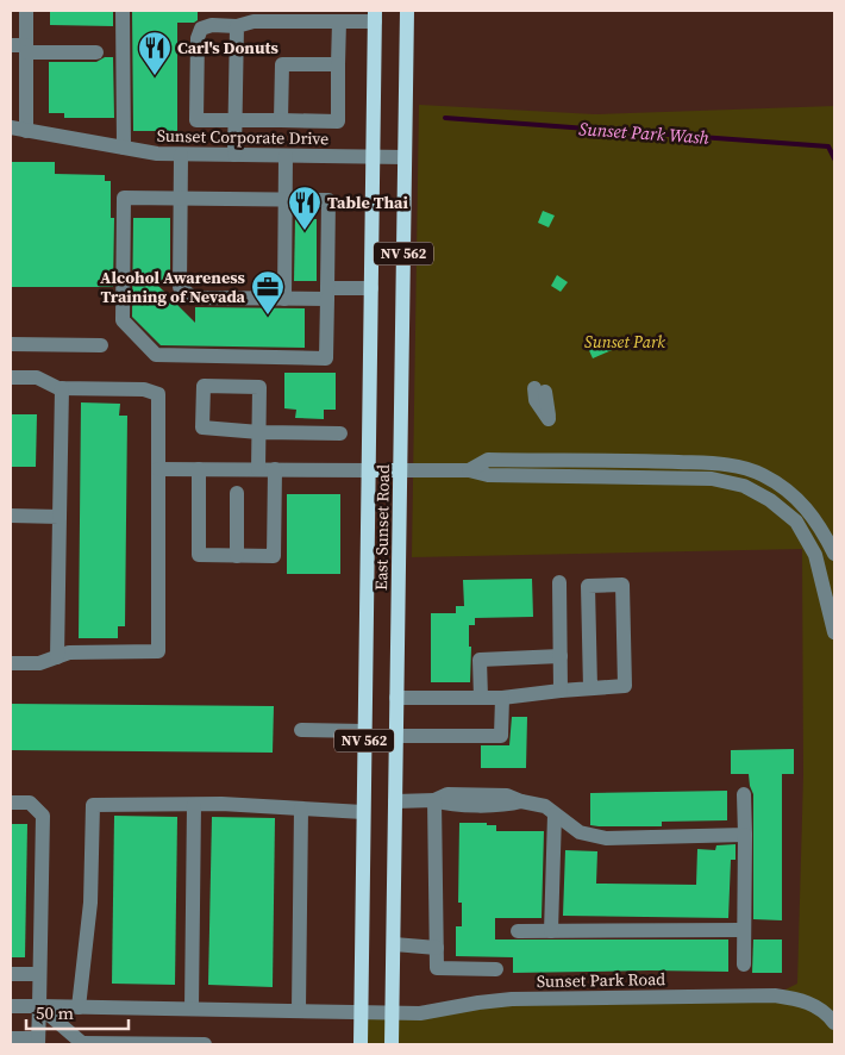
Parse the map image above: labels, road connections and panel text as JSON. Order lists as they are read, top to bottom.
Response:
{
  "streets": {
    "main road": ["NV 562", "East Sunset Road"],
    "street": ["Sunset Corporate Drive", "Sunset Park Road"]
  },
  "crossings": [
    ["Sunset Corporate Drive", "East Sunset Road"],
    ["East Sunset Road", "Sunset Park Road"]
  ],
  "water": ["Sunset Park Wash"],
  "parks": ["Sunset Park"],
  "places": {
    "restaurant": ["Carl's Donuts", "Table Thai"],
    "office": ["Alcohol Awareness Training of Nevada"]
  },
  "scale_bar": "50 m"
}
